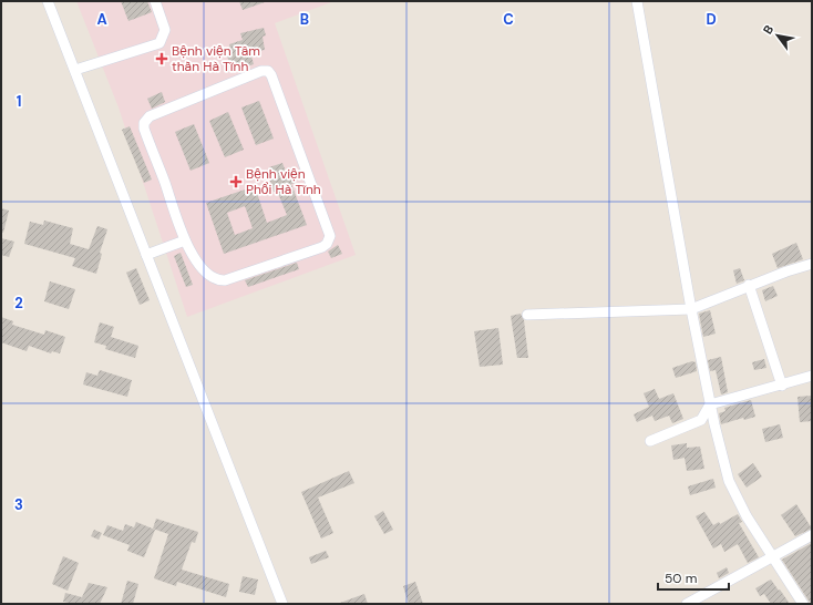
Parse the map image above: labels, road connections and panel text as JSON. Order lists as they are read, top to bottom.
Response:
{
  "places": {
    "health": ["Bệnh viện Tâm thần Hà Tĩnh", "Bệnh viện Phổi Hà Tĩnh"]
  },
  "scale_bar": "50 m",
  "north": "top left",
  "grid": {
    "columns": [
      "A",
      "B",
      "C",
      "D"
    ],
    "rows": ["1", "2", "3"]
  }
}
